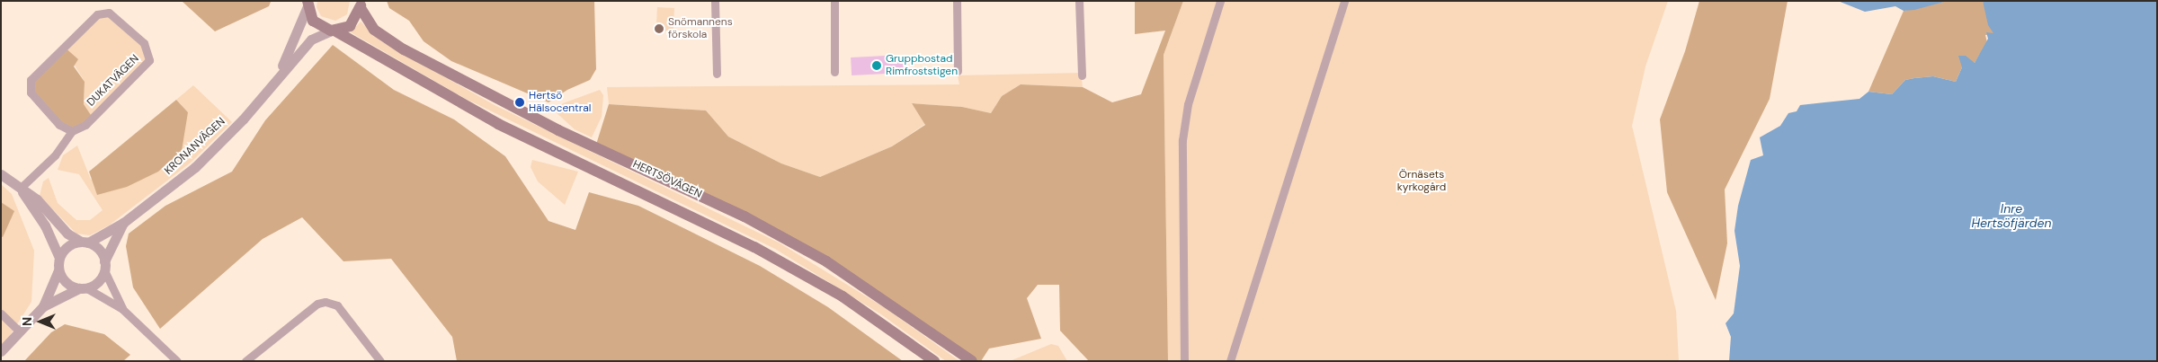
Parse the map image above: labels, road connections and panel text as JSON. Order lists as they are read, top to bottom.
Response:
{
  "streets": {
    "main road": ["HERTSÖVÄGEN"],
    "street": ["DUKATVÄGEN", "KRONANVÄGEN"]
  },
  "crossings": [
    ["KRONANVÄGEN", "HERTSÖVÄGEN"]
  ],
  "water": ["Inre Hertsöfjärden"],
  "parks": ["Örnäsets kyrkogård"],
  "places": ["Snömannens förskola", "Gruppbostad Rimfroststigen", "Hertsö Hälsocentral"],
  "north": "left"
}
